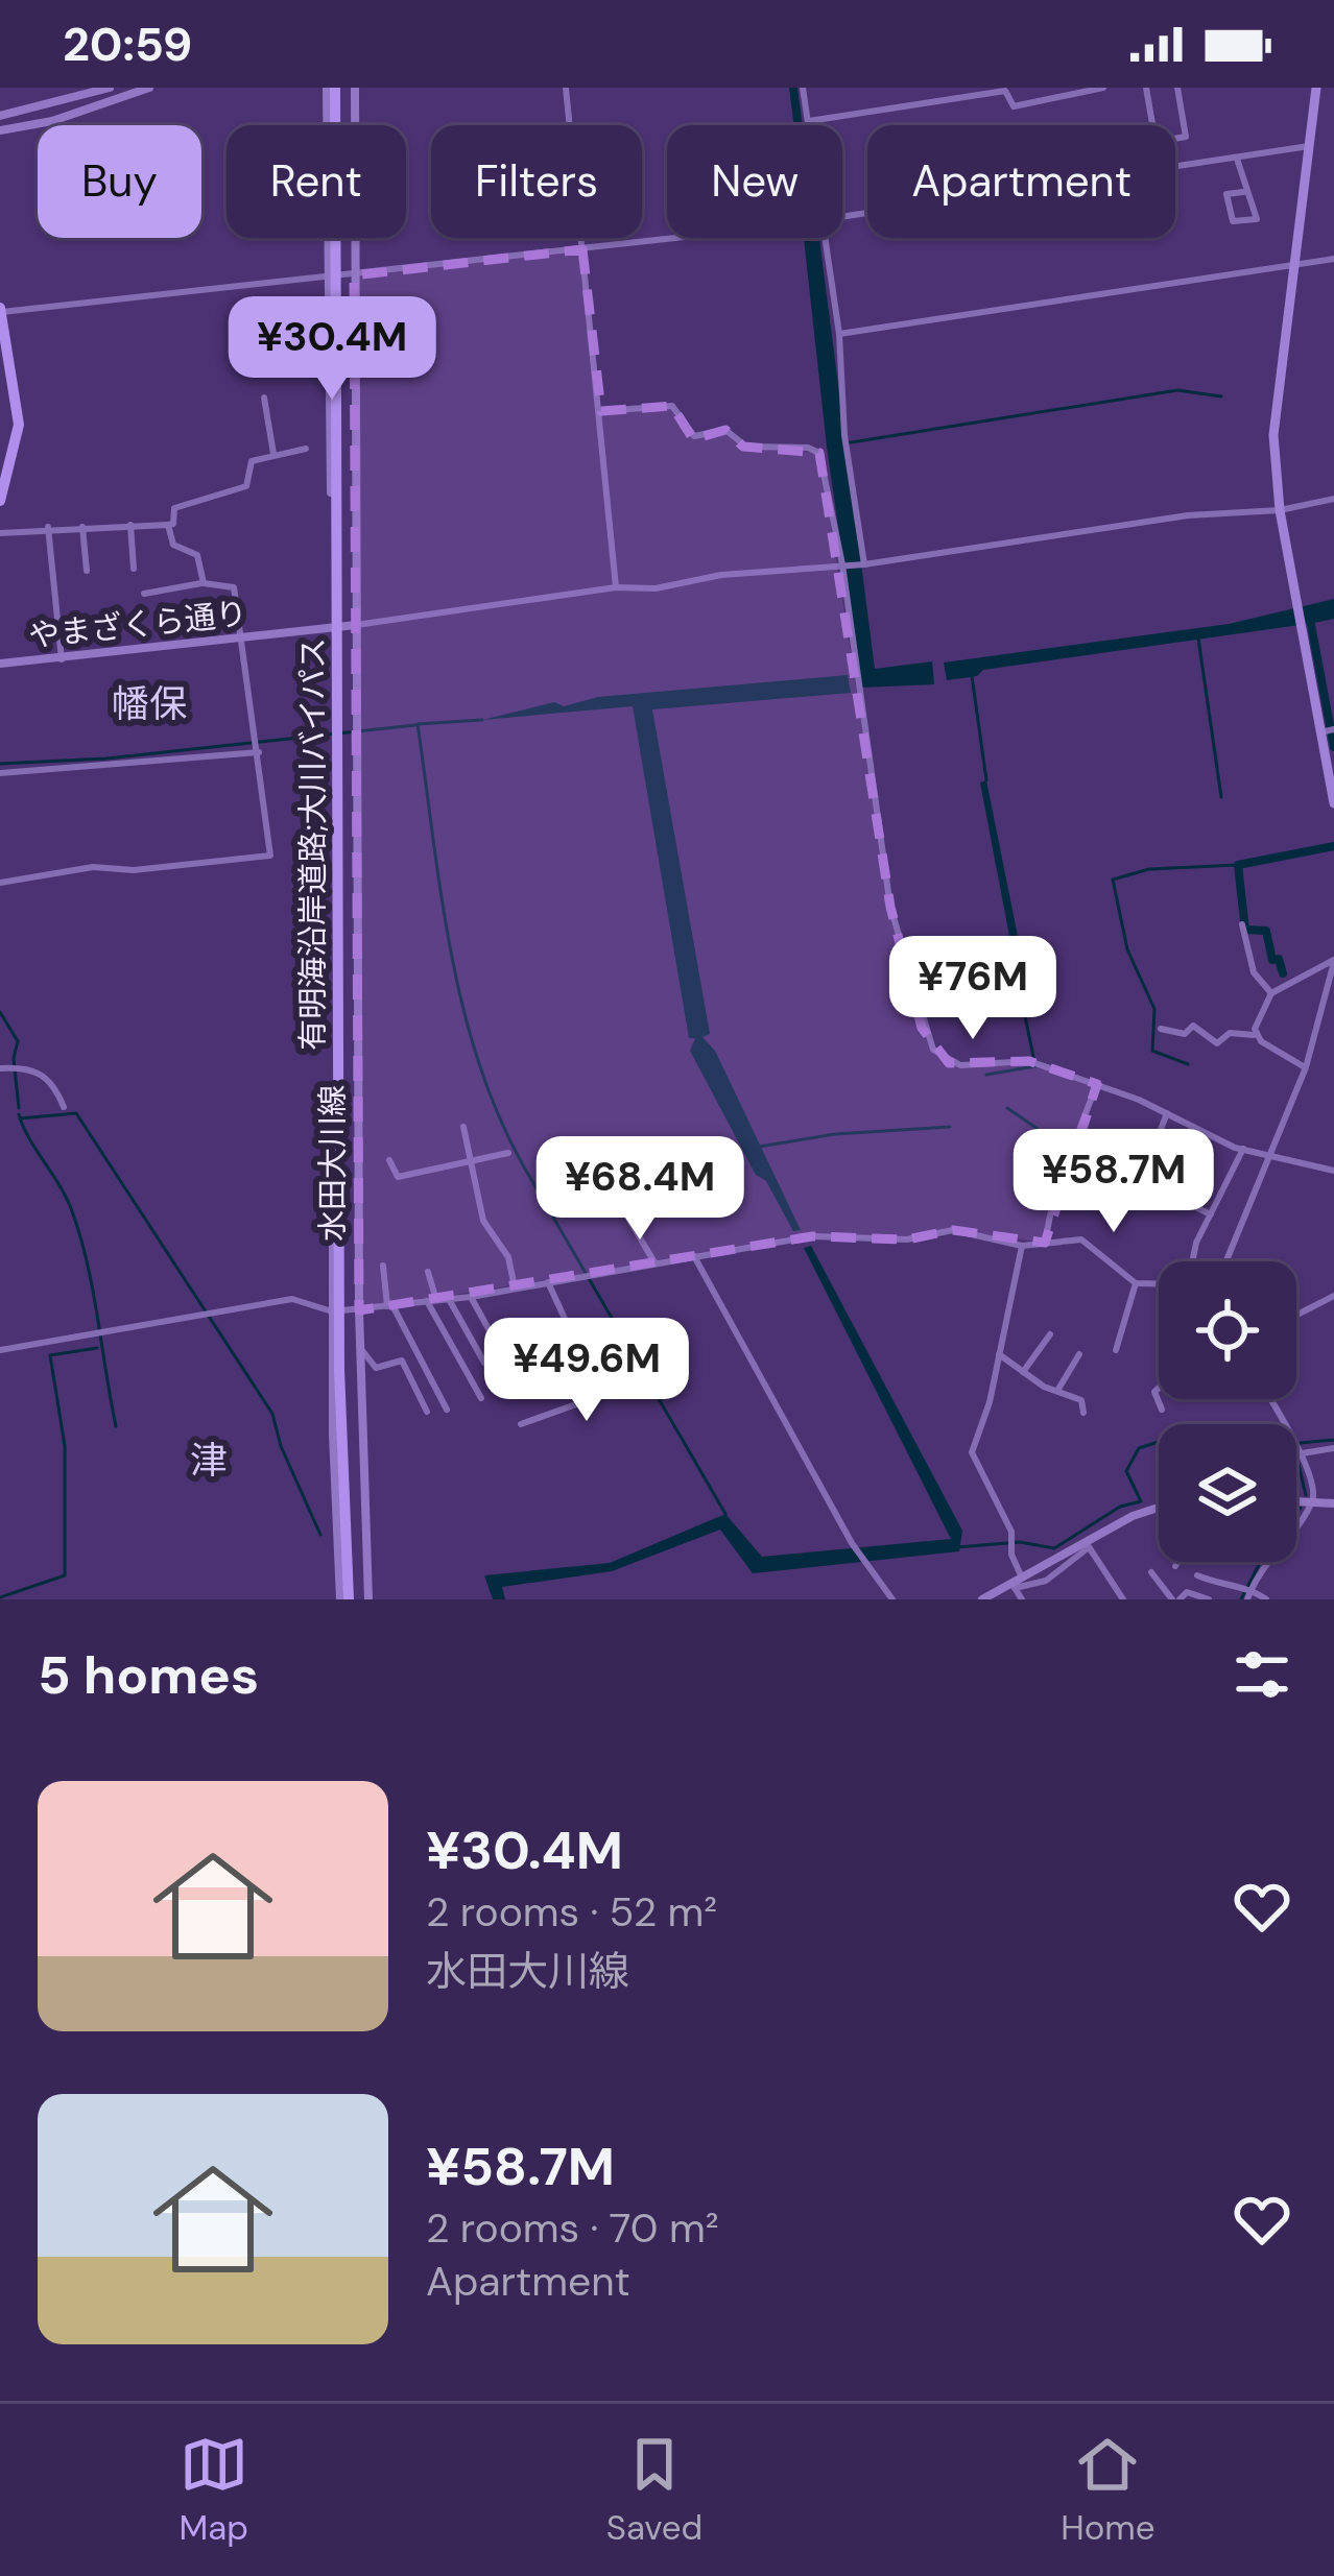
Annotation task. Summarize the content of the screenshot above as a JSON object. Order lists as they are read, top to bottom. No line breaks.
{"streets":{"highway":["有明海沿岸道路;大川バイパス"],"main road":["やまざくら通り","水田大川線"]},"crossings":[["やまざくら通り","水田大川線"],["有明海沿岸道路;大川バイパス","水田大川線"]],"districts":["幡保","津"],"page":{"status":"20:59","chip":["Buy","Rent","Filters","New","Apartment"],"price":["¥30.4M","¥76M","¥58.7M","¥68.4M","¥49.6M"],"heading":"5 homes","list":[{"name":"¥30.4M","note":"2 rooms · 52 m² · 水田大川線"},{"name":"¥58.7M","note":"2 rooms · 70 m² · Apartment"}],"tabs":["Map","Saved","Home"]}}
